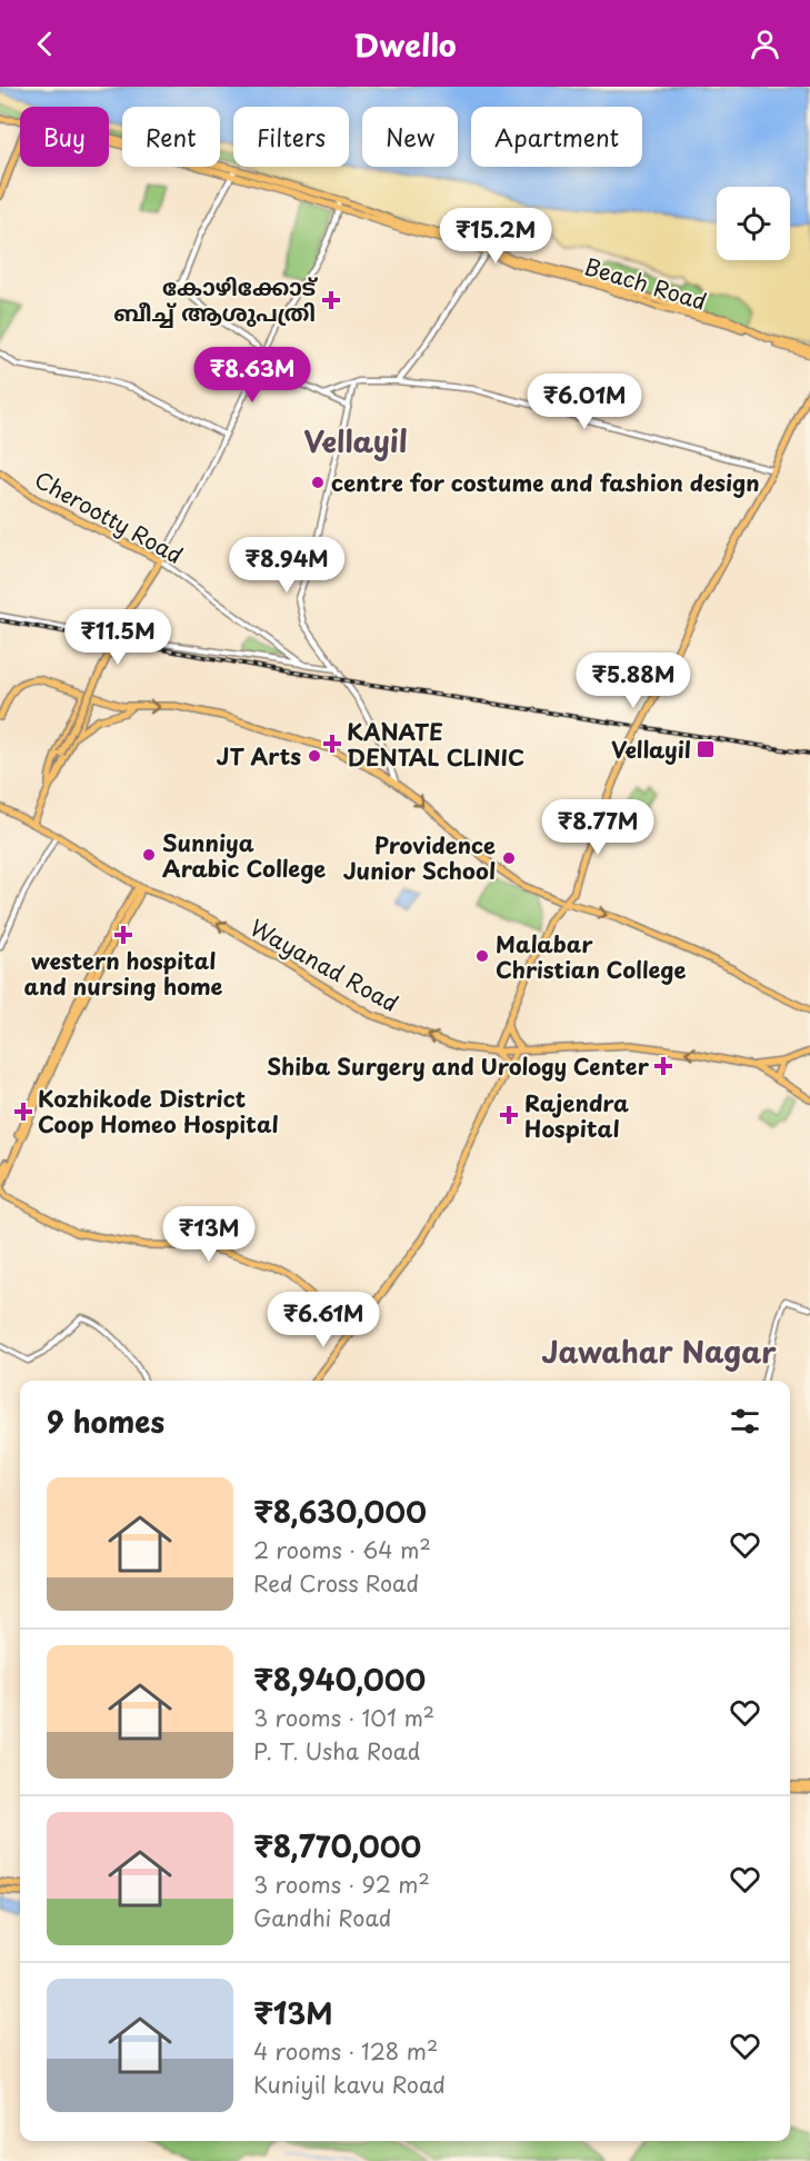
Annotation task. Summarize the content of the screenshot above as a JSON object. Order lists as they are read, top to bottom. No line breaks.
{"streets":{"main road":["Beach Road","Cherootty Road","Wayanad Road"]},"one_way":["Wayanad Road"],"districts":["Vellayil","Jawahar Nagar"],"places":{"health":["കോഴിക്കോട് ബീച്ച് ആശുപത്രി","KANATE DENTAL CLINIC","western hospital and nursing home","Shiba Surgery and Urology Center","Kozhikode District Coop Homeo Hospital","Rajendra Hospital"],"other":["centre for costume and fashion design","JT Arts","Sunniya Arabic College","Providence Junior School","Malabar Christian College"],"transit":["Vellayil"]},"page":{"header":"Dwello","chip":["Buy","Rent","Filters","New","Apartment"],"price":["₹15.2M","₹8.63M","₹6.01M","₹8.94M","₹11.5M","₹5.88M","₹8.77M","₹13M","₹6.61M"],"heading":"9 homes","list":[{"name":"₹8,630,000","note":"2 rooms · 64 m² · Red Cross Road"},{"name":"₹8,940,000","note":"3 rooms · 101 m² · P. T. Usha Road"},{"name":"₹8,770,000","note":"3 rooms · 92 m² · Gandhi Road"},{"name":"₹13M","note":"4 rooms · 128 m² · Kuniyil kavu Road"}]}}
